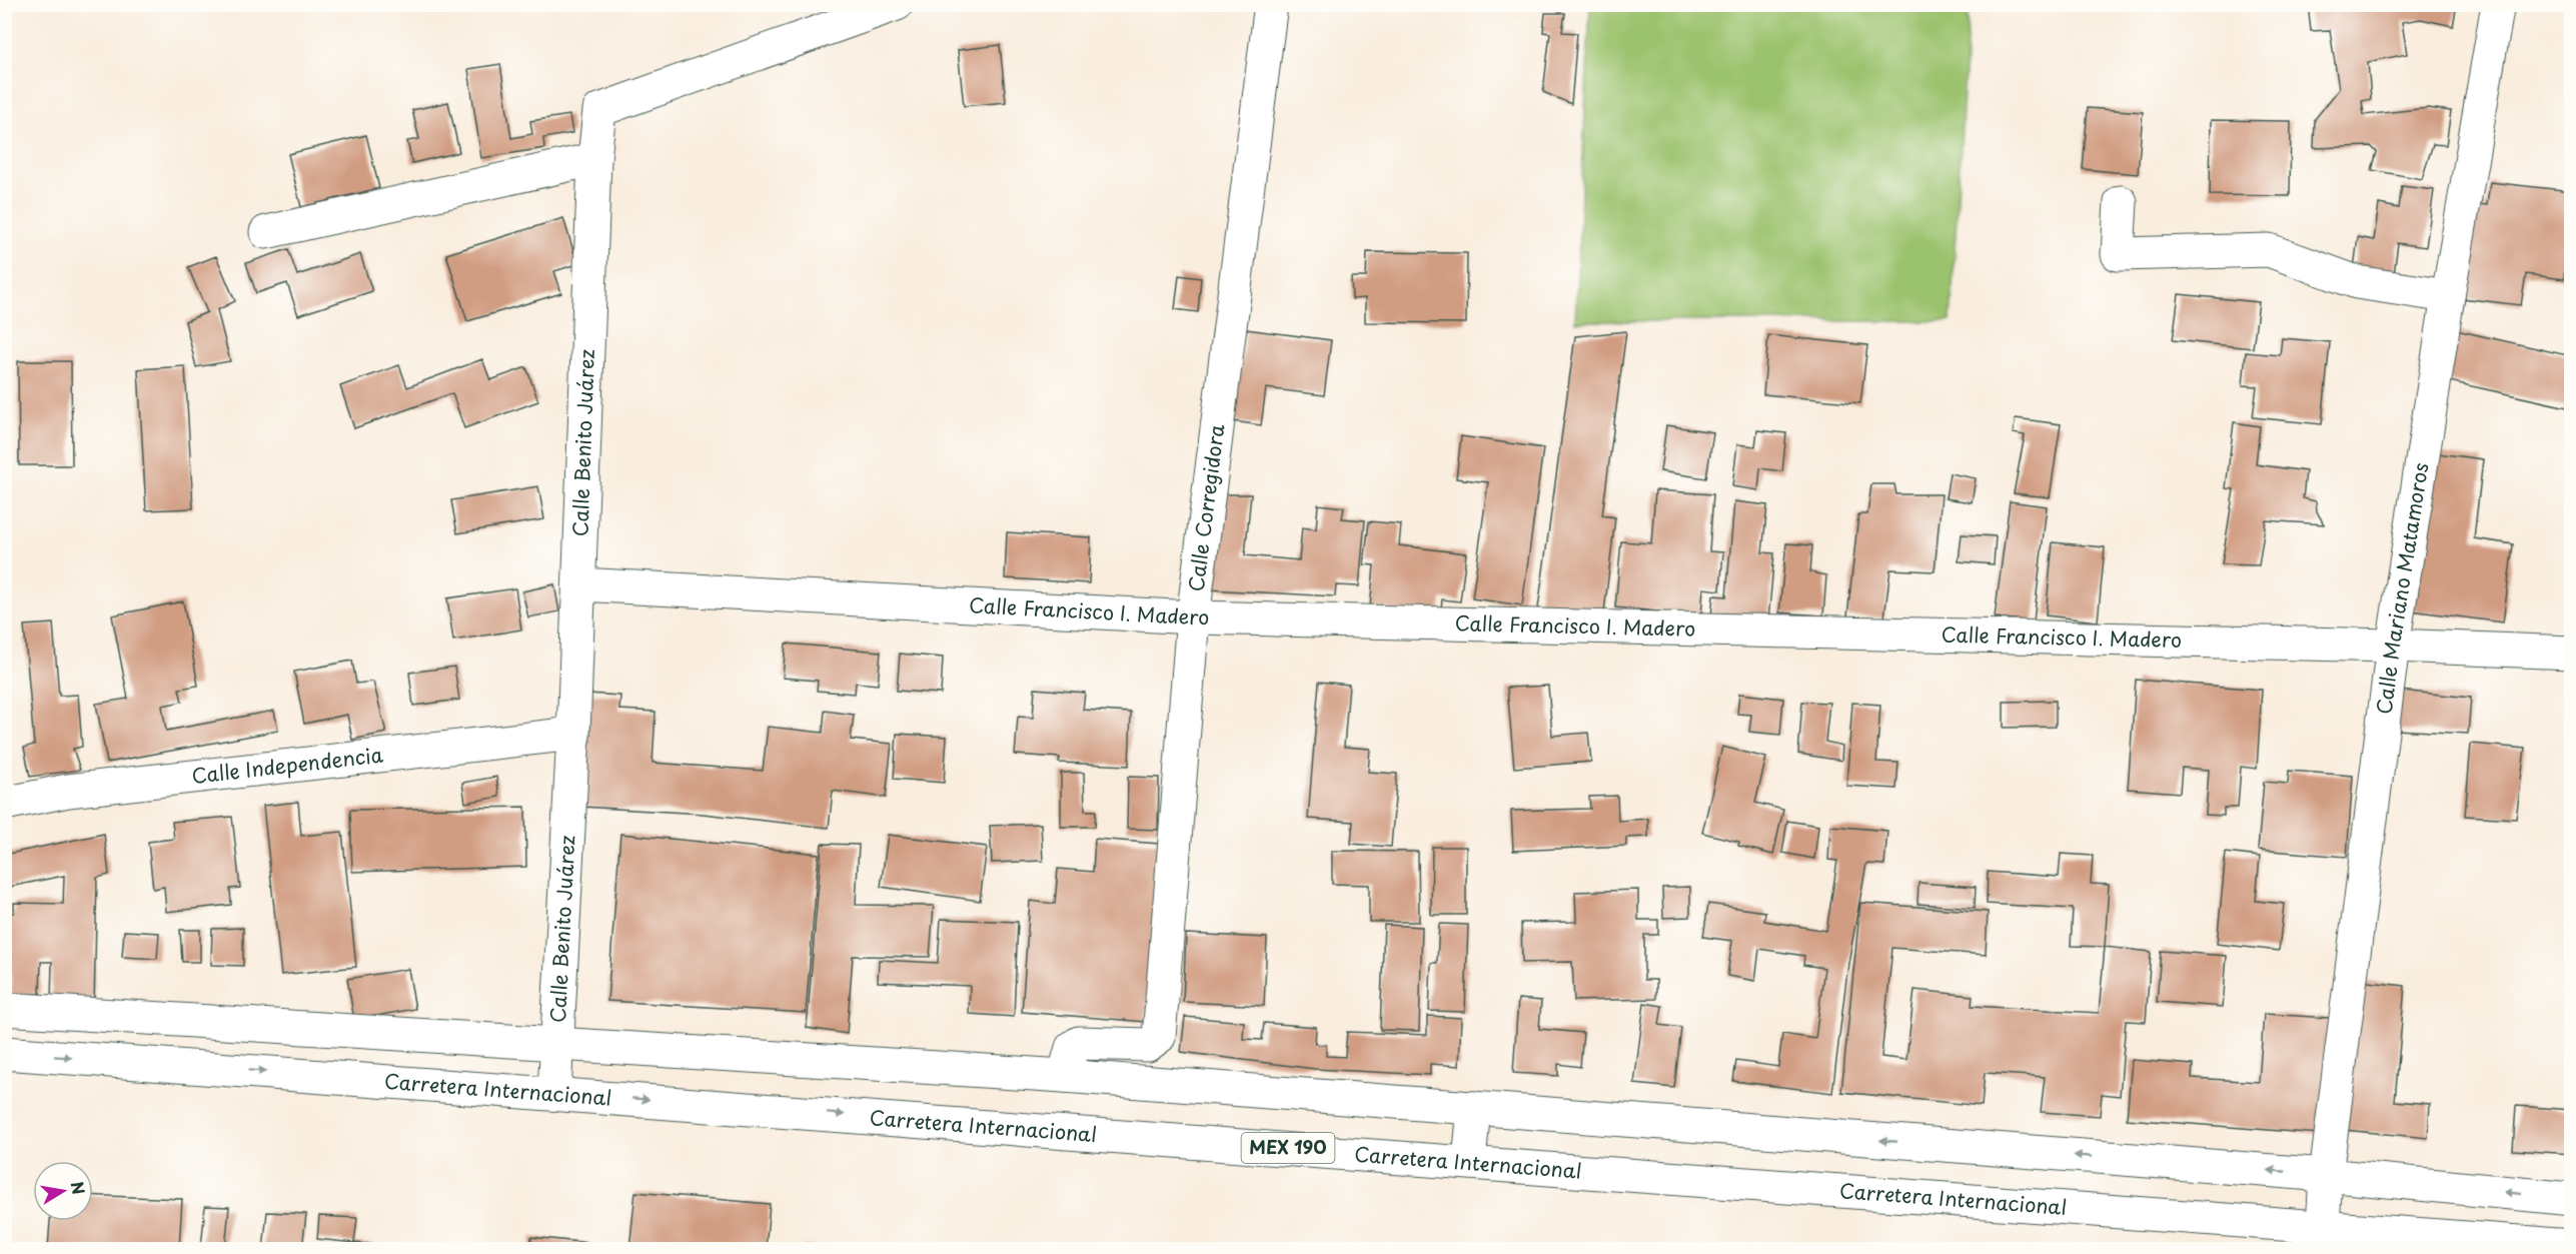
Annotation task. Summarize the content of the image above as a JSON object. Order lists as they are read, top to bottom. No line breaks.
{"streets":{"street":["Calle Benito Juárez","Calle Corregidora","Calle Mariano Matamoros","Calle Francisco I. Madero","Calle Independencia","Carretera Internacional","MEX 190"]},"crossings":[["Calle Benito Juárez","Calle Francisco I. Madero"],["Calle Benito Juárez","Calle Independencia"],["Calle Benito Juárez","Carretera Internacional"],["Calle Corregidora","Calle Francisco I. Madero"],["Calle Mariano Matamoros","Calle Francisco I. Madero"],["Calle Mariano Matamoros","Carretera Internacional"]],"north":"right"}
